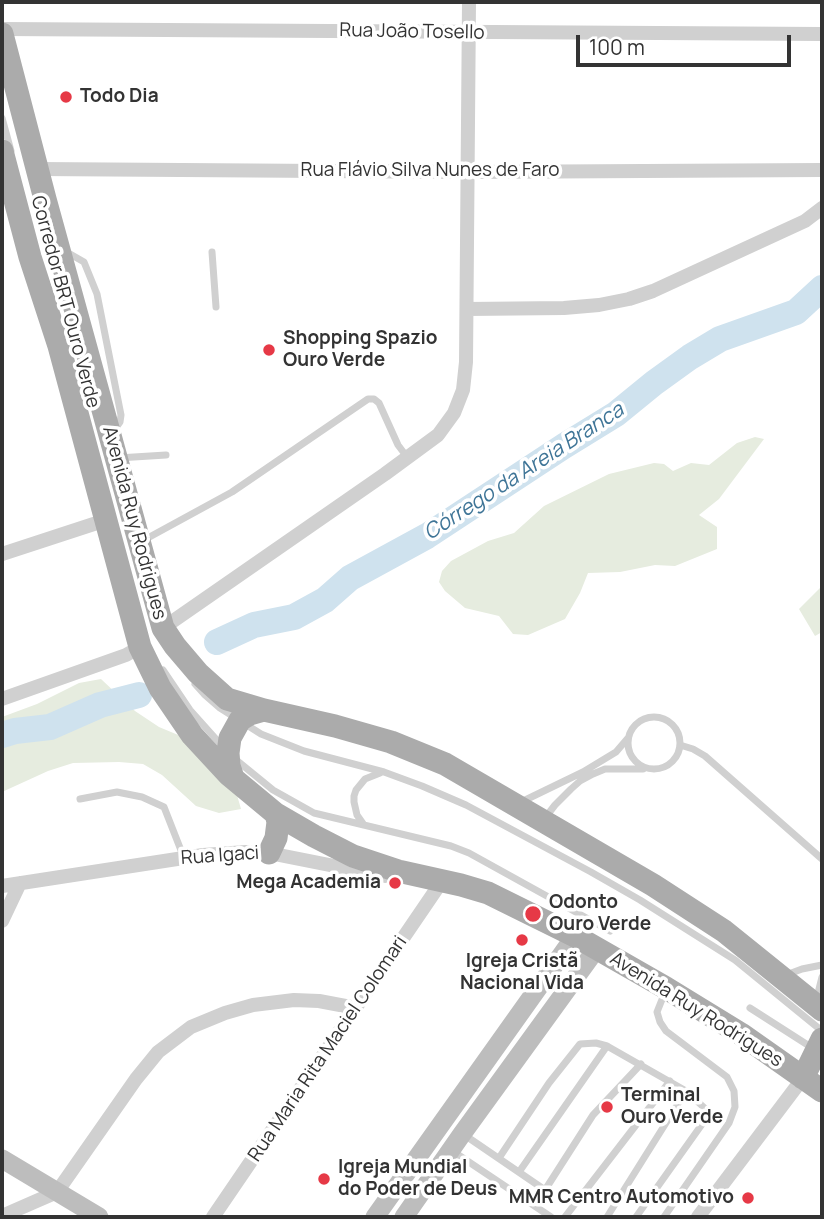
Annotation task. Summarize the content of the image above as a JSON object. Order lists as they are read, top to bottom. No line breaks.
{"streets":{"main road":["Avenida Ruy Rodrigues"],"street":["Rua João Tosello","Rua Flávio Silva Nunes de Faro","Rua Igaci","Rua Maria Rita Maciel Colomari"],"lane":["Corredor BRT Ouro Verde"]},"crossings":[["Rua João Tosello","Avenida Ruy Rodrigues"],["Rua Flávio Silva Nunes de Faro","Corredor BRT Ouro Verde"],["Rua Flávio Silva Nunes de Faro","Avenida Ruy Rodrigues"],["Corredor BRT Ouro Verde","Avenida Ruy Rodrigues"],["Avenida Ruy Rodrigues","Rua Igaci"],["Avenida Ruy Rodrigues","Rua Maria Rita Maciel Colomari"],["Rua Igaci","Rua Maria Rita Maciel Colomari"]],"water":["Córrego da Areia Branca"],"places":["Todo Dia","Shopping Spazio Ouro Verde","Mega Academia","Odonto Ouro Verde","Igreja Cristã Nacional Vida","Terminal Ouro Verde","Igreja Mundial do Poder de Deus","MMR Centro Automotivo"],"scale_bar":"100 m"}
